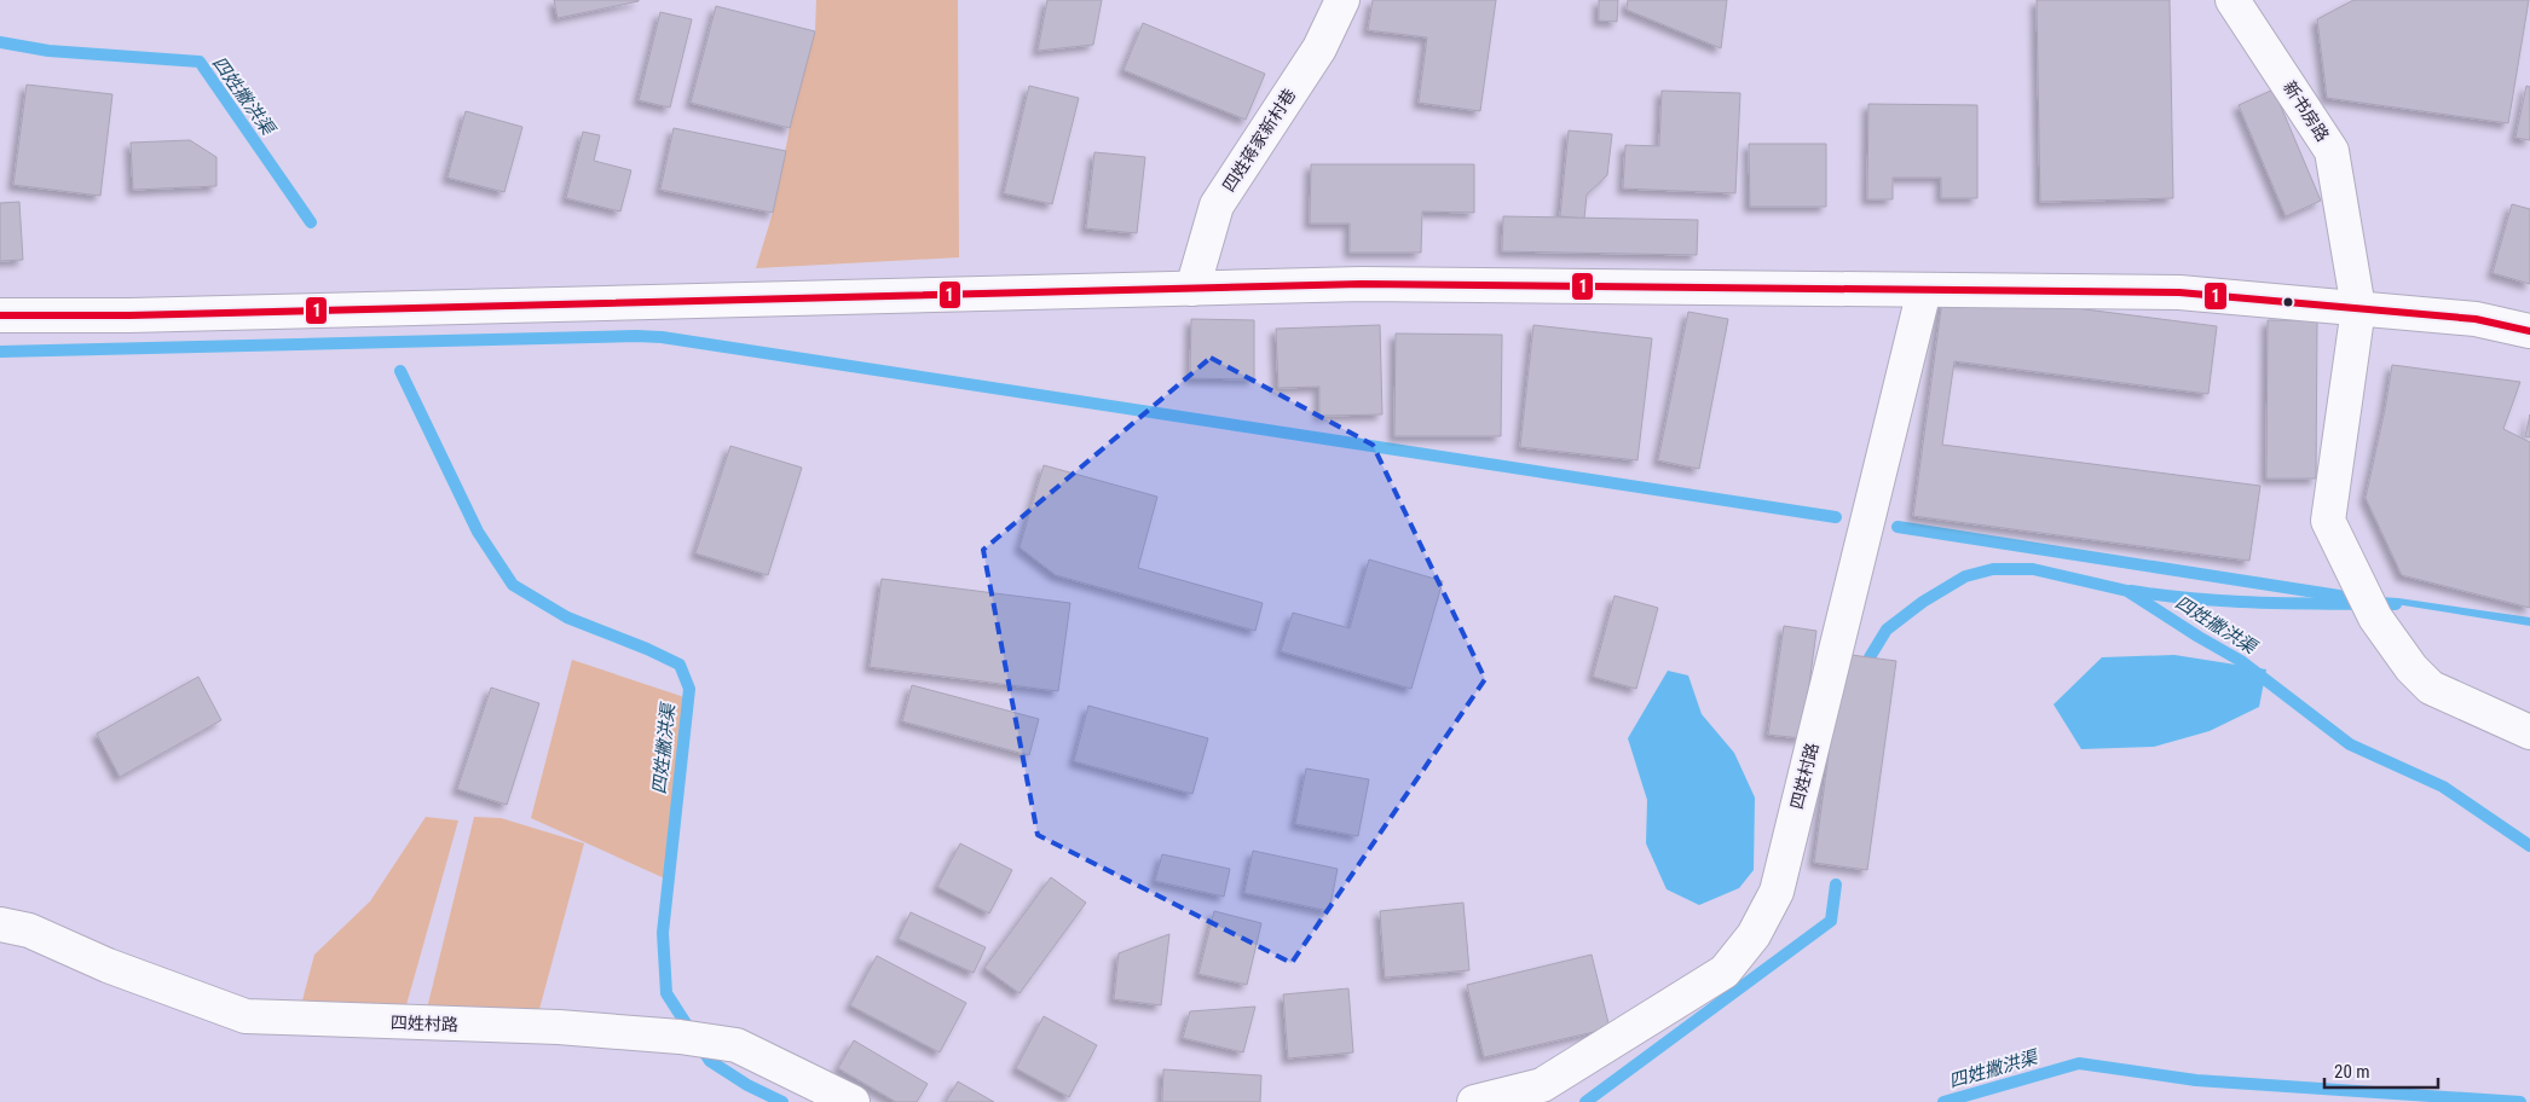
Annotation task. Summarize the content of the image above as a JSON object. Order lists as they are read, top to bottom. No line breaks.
{"streets":{"main road":["新书房路","四姓蒋家新村巷","四姓村路"]},"water":["四姓撇洪渠"],"lines":["transit line 1"],"scale_bar":"20 m"}
